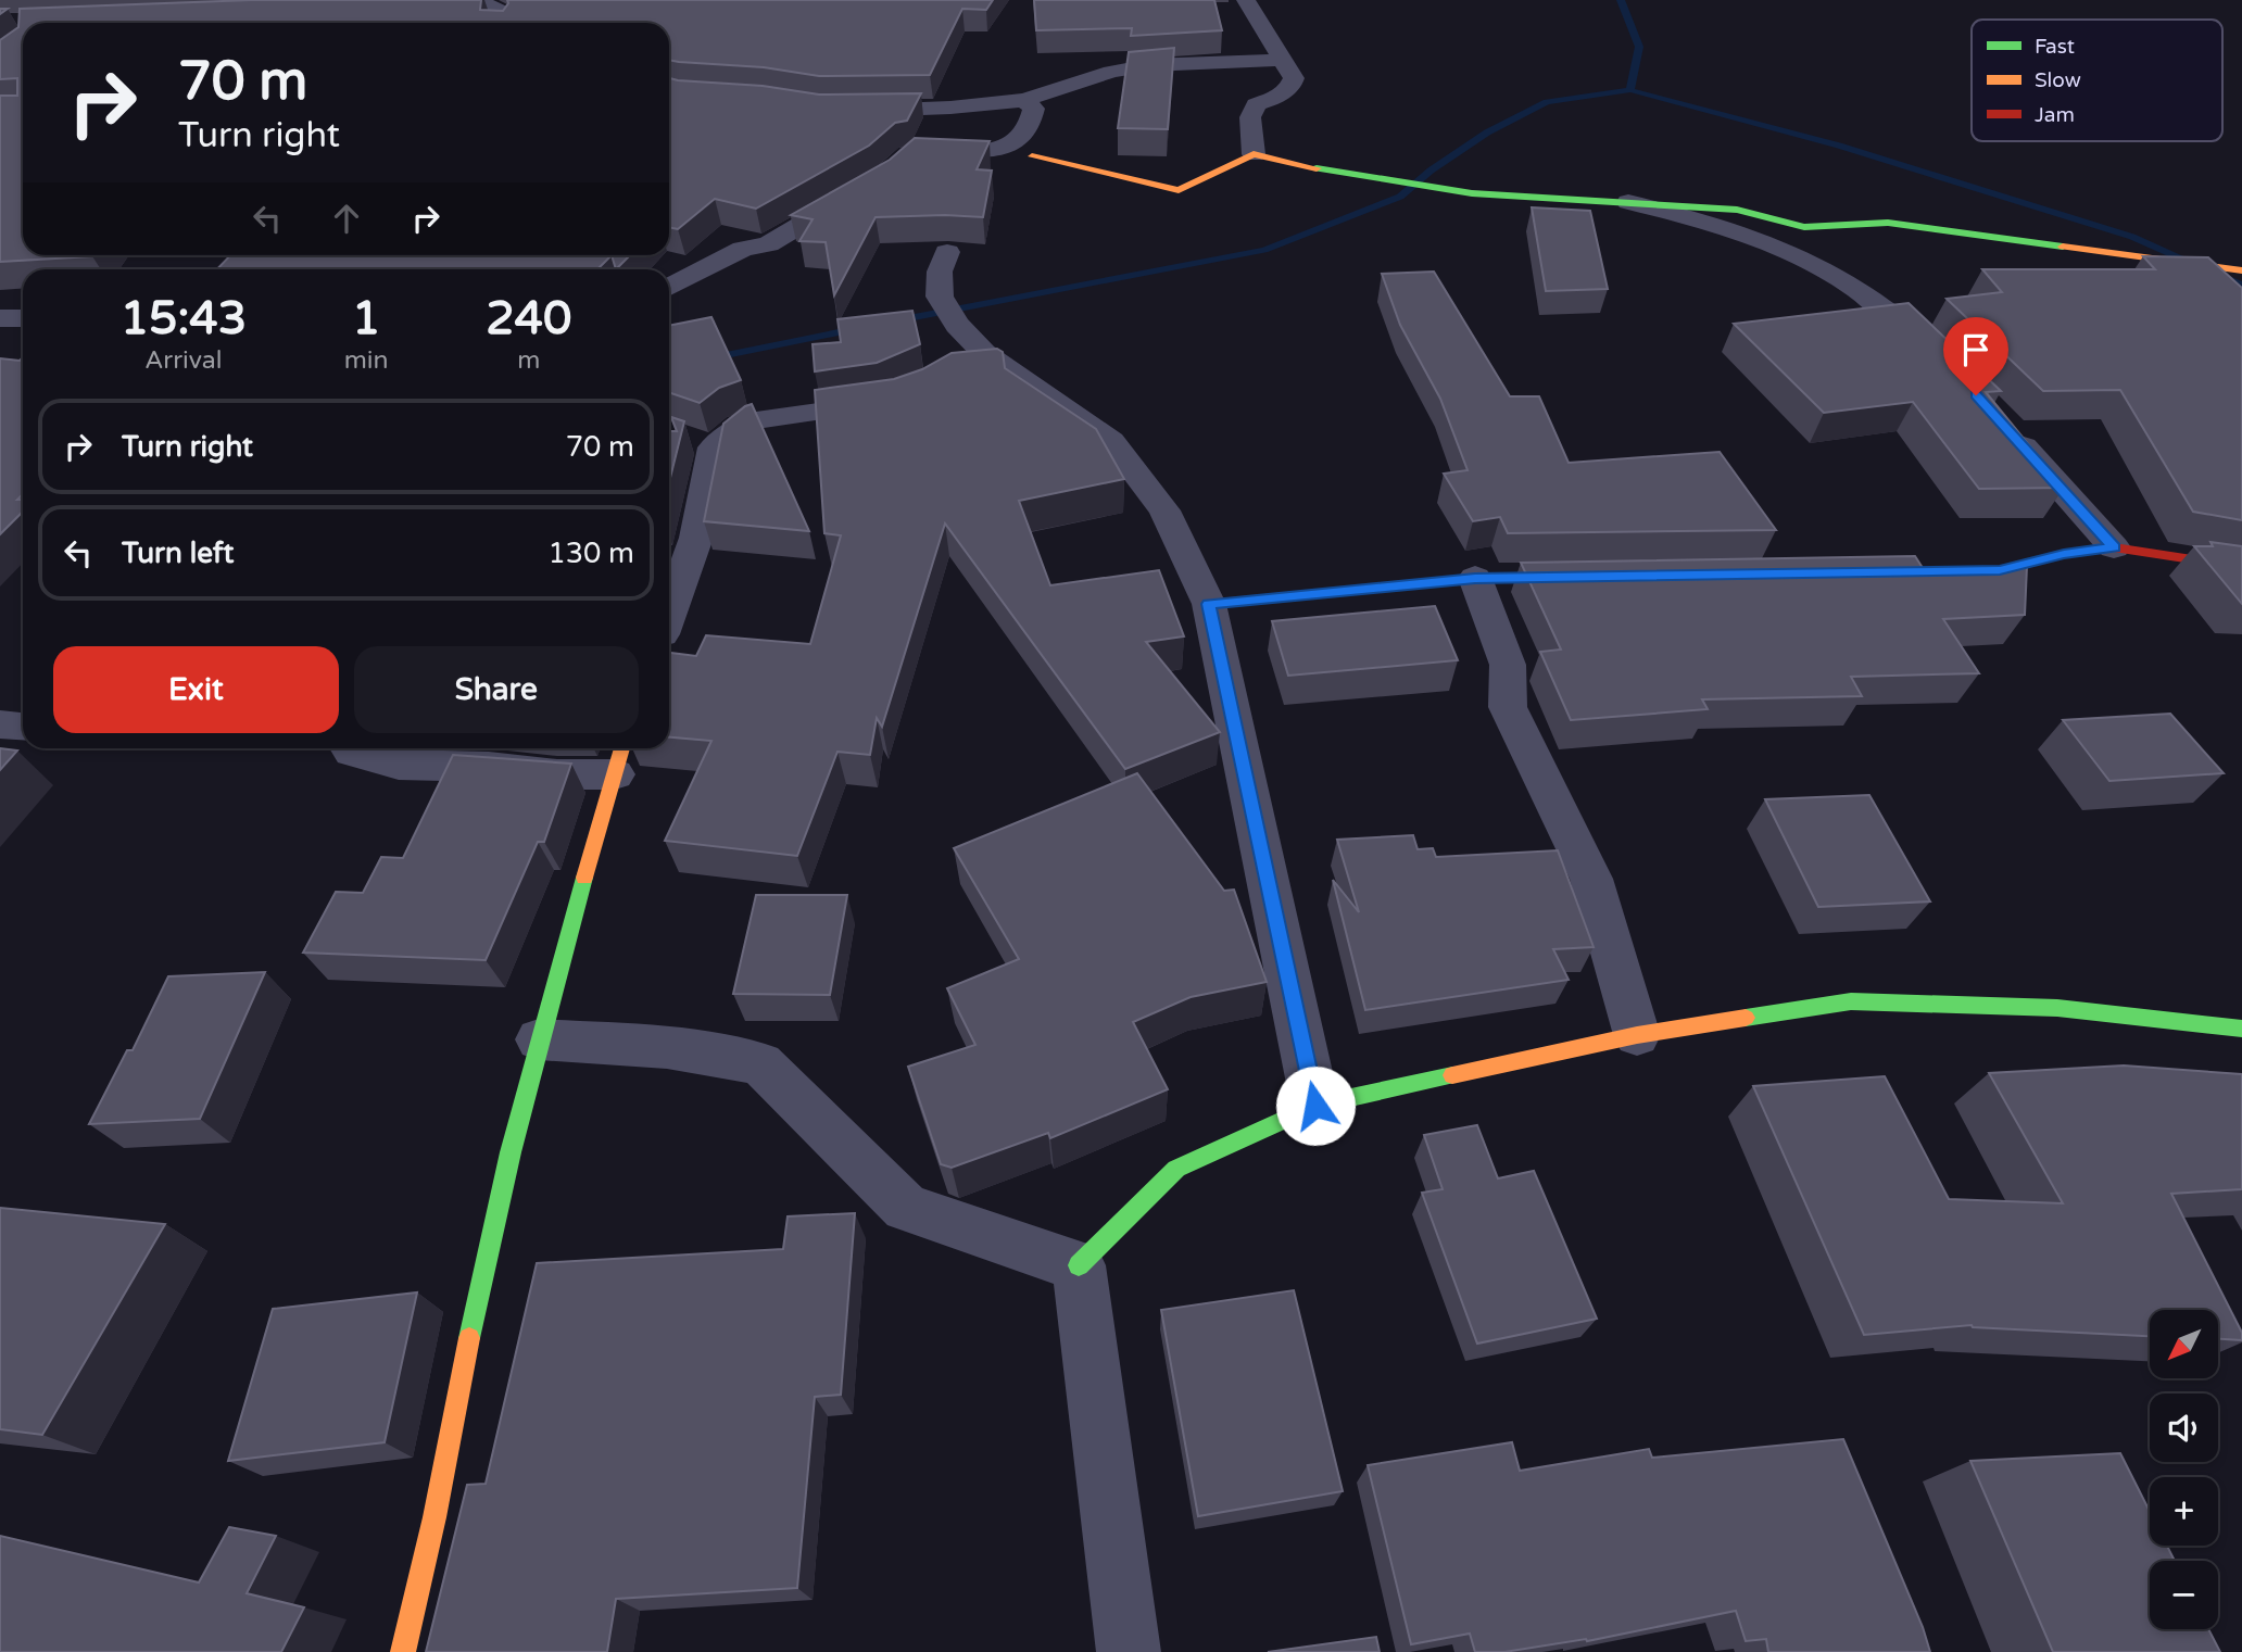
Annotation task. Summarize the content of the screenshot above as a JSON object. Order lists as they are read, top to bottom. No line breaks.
{"legend":["Fast","Slow","Jam"],"north":"bottom left","page":{"turn":["70 m","Turn right"],"eta":["15:43","Arrival","1","min","240","m"],"list":[{"name":"Turn right","value":"70 m"},{"name":"Turn left","value":"130 m"}],"buttons":["Exit","Share"],"map_buttons":["+","−"]}}
